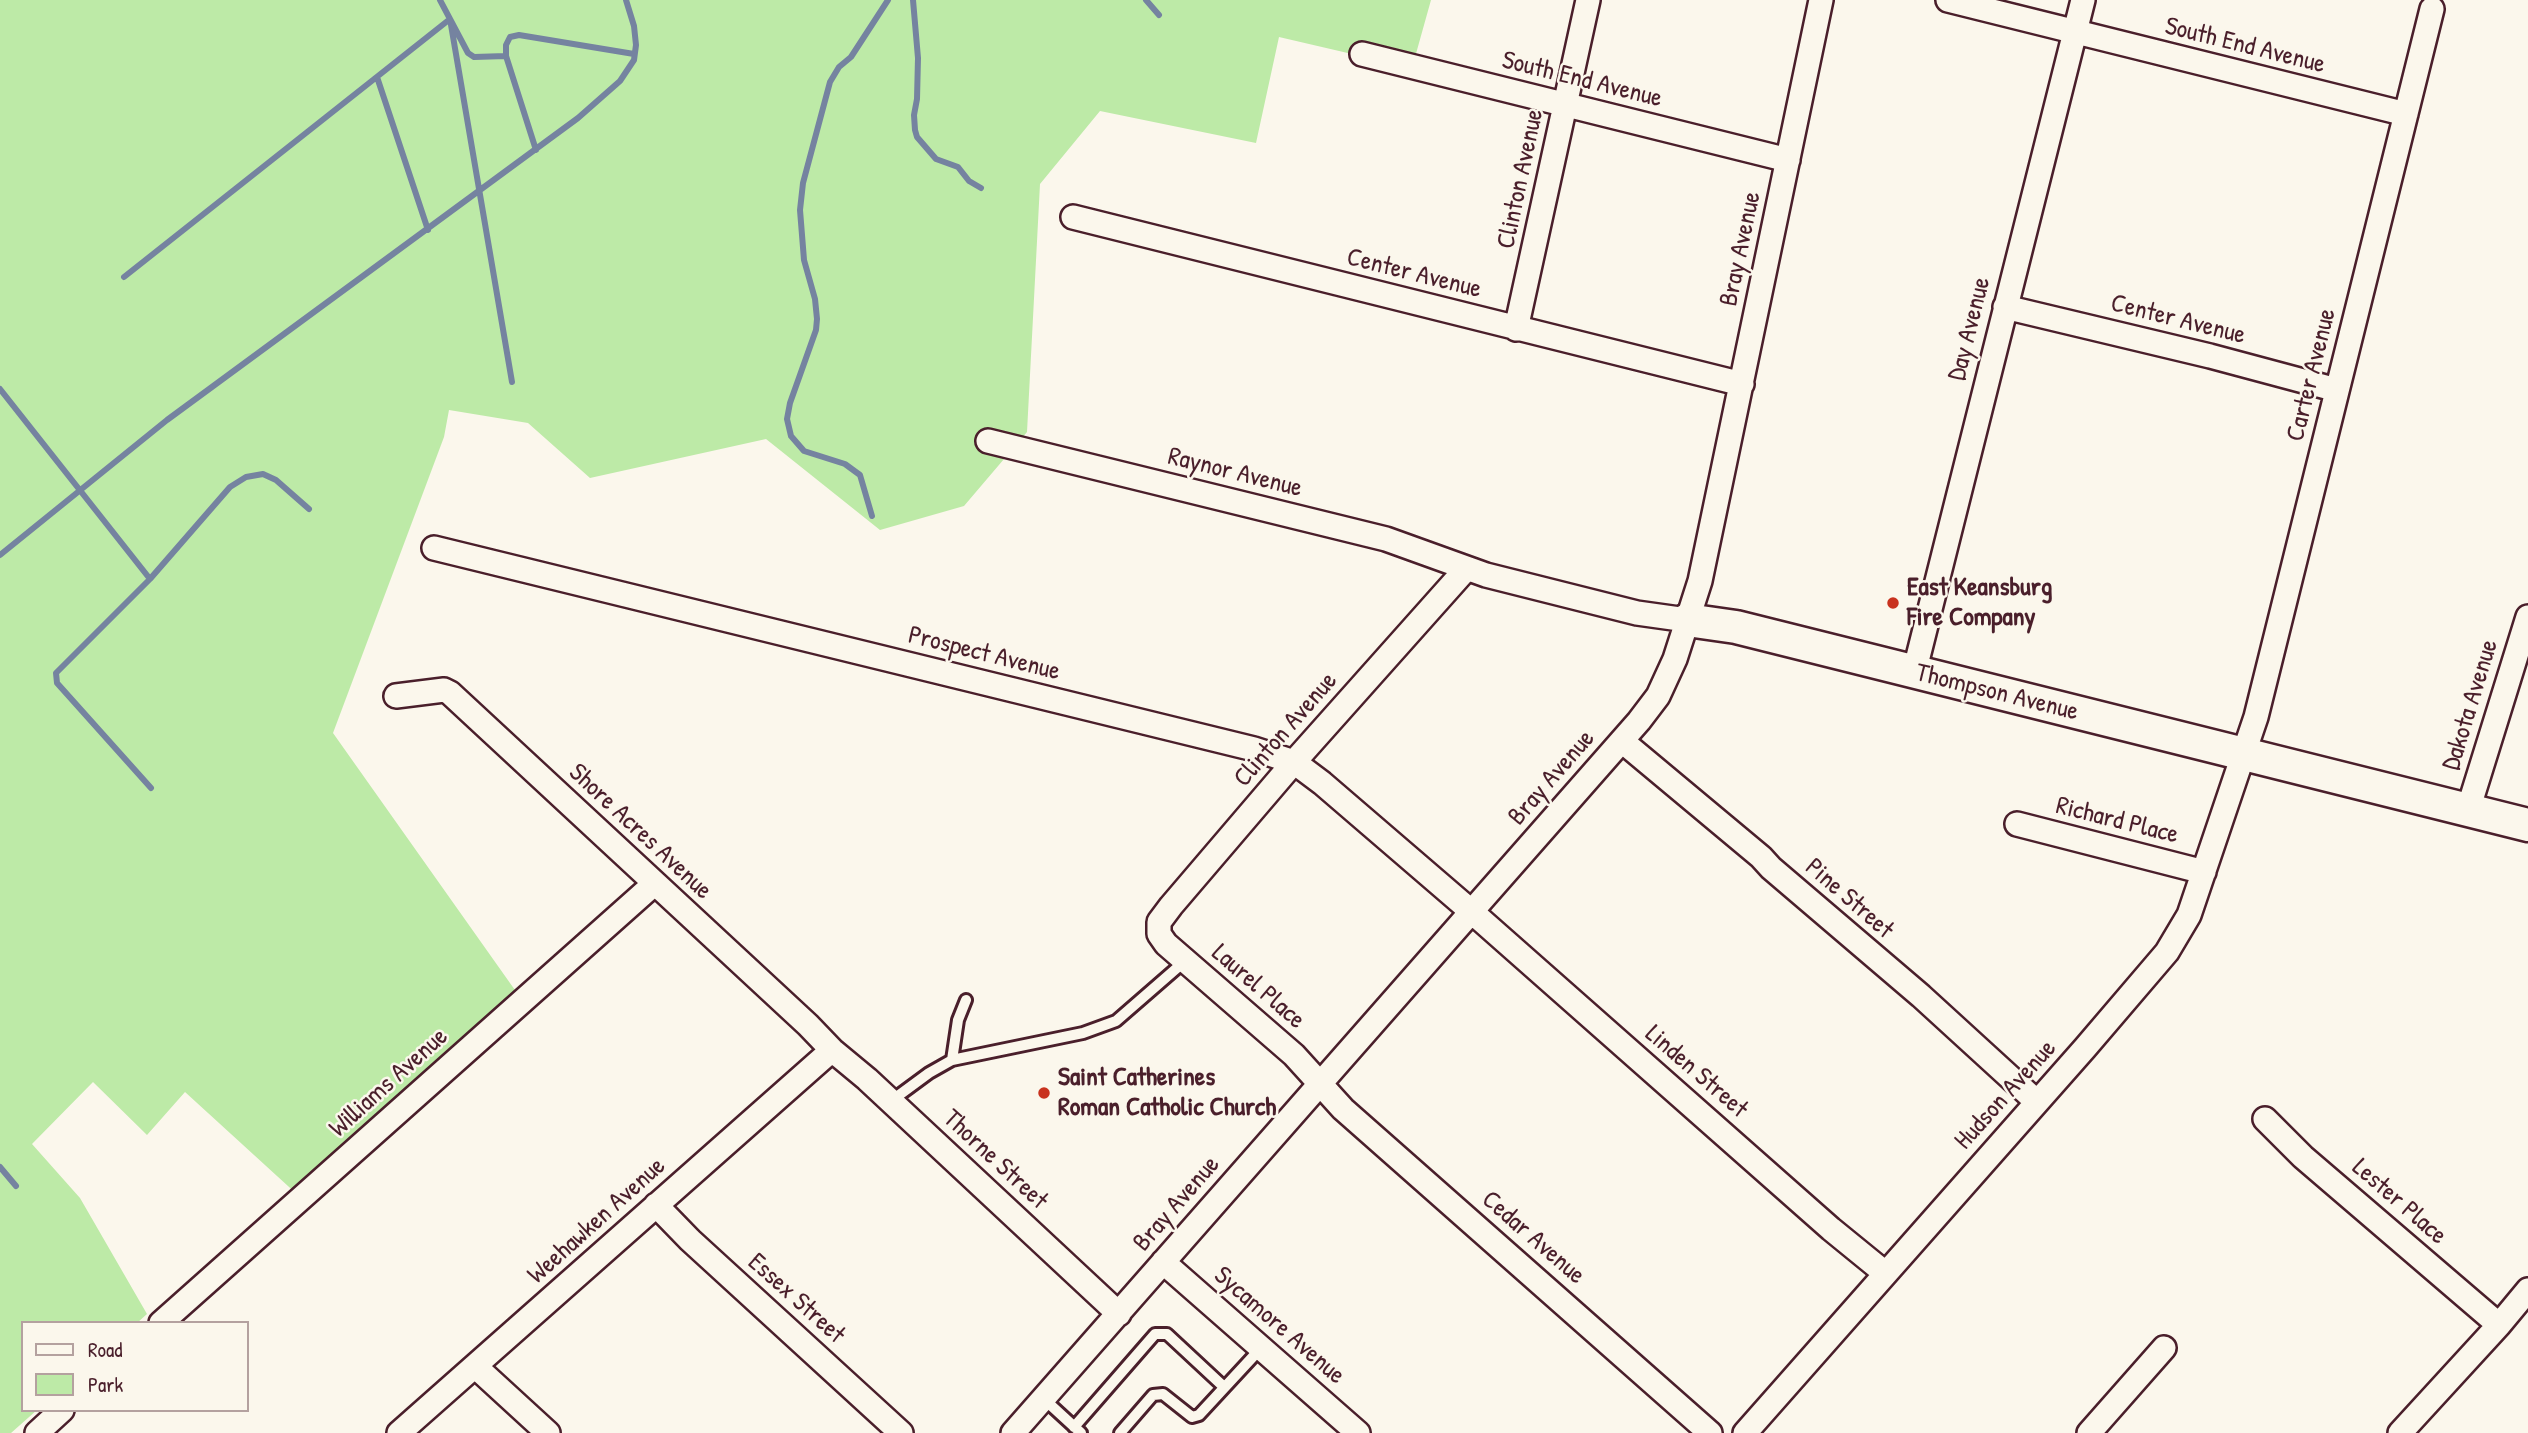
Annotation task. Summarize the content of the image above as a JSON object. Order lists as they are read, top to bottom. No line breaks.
{"streets":{"street":["South End Avenue","Clinton Avenue","Bray Avenue","Center Avenue","Day Avenue","Carter Avenue","Raynor Avenue","Prospect Avenue","Thompson Avenue","Dakota Avenue","Richard Place","Shore Acres Avenue","Pine Street","Laurel Place","Linden Street","Williams Avenue","Hudson Avenue","Thorne Street","Lester Place","Weehawken Avenue","Cedar Avenue","Essex Street","Sycamore Avenue"]},"crossings":[["South End Avenue","Clinton Avenue"],["South End Avenue","Bray Avenue"],["South End Avenue","Day Avenue"],["South End Avenue","Carter Avenue"],["Clinton Avenue","Center Avenue"],["Clinton Avenue","Raynor Avenue"],["Clinton Avenue","Prospect Avenue"],["Clinton Avenue","Thompson Avenue"],["Clinton Avenue","Laurel Place"],["Bray Avenue","Center Avenue"],["Bray Avenue","Prospect Avenue"],["Bray Avenue","Thompson Avenue"],["Bray Avenue","Pine Street"],["Bray Avenue","Laurel Place"],["Bray Avenue","Linden Street"],["Bray Avenue","Thorne Street"],["Bray Avenue","Cedar Avenue"],["Bray Avenue","Sycamore Avenue"],["Center Avenue","Day Avenue"],["Center Avenue","Carter Avenue"],["Day Avenue","Thompson Avenue"],["Carter Avenue","Thompson Avenue"],["Carter Avenue","Hudson Avenue"],["Raynor Avenue","Thompson Avenue"],["Prospect Avenue","Linden Street"],["Thompson Avenue","Dakota Avenue"],["Thompson Avenue","Hudson Avenue"],["Richard Place","Hudson Avenue"],["Shore Acres Avenue","Williams Avenue"],["Shore Acres Avenue","Thorne Street"],["Shore Acres Avenue","Weehawken Avenue"],["Pine Street","Hudson Avenue"],["Laurel Place","Cedar Avenue"],["Linden Street","Hudson Avenue"],["Thorne Street","Weehawken Avenue"],["Weehawken Avenue","Essex Street"]],"places":["East Keansburg Fire Company","Saint Catherines Roman Catholic Church"],"legend":["Road","Park"]}
